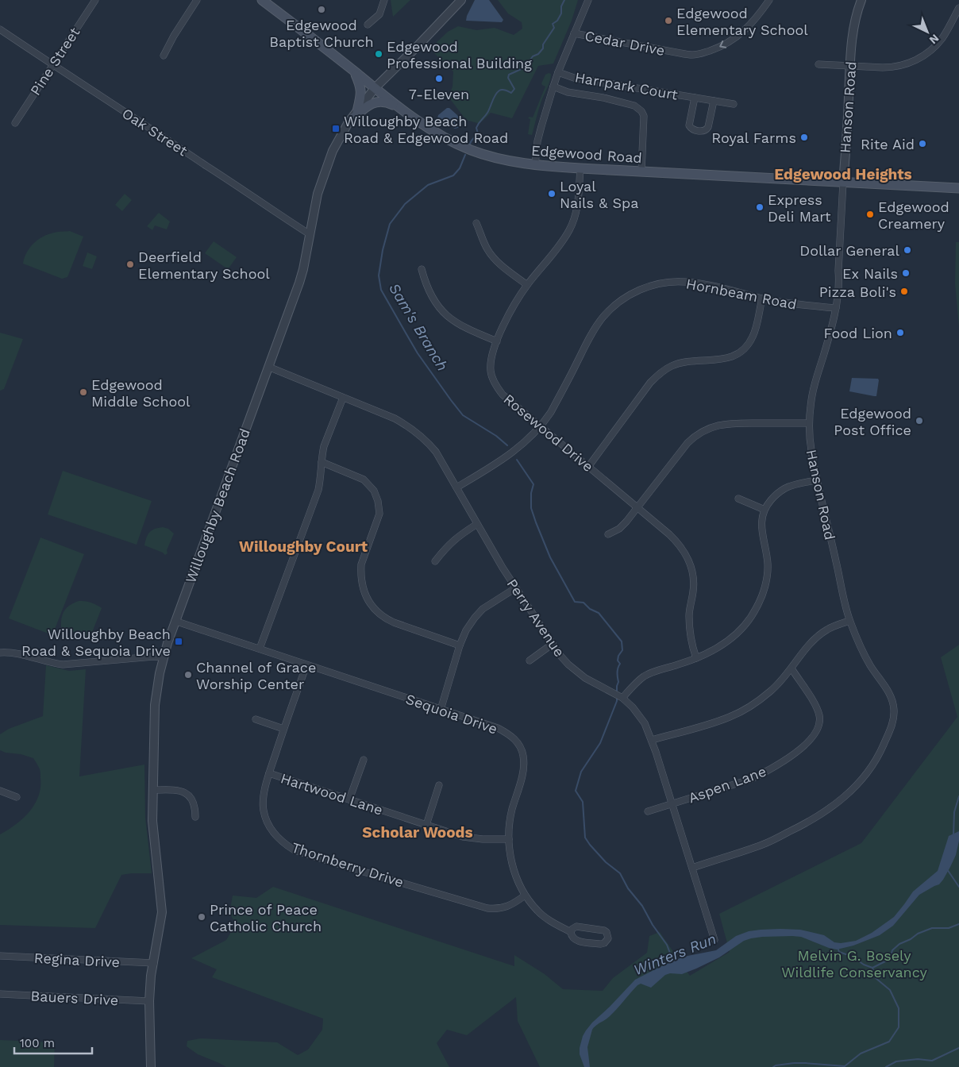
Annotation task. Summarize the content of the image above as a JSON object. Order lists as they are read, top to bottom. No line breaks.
{"streets":{"main road":["Edgewood Road"],"street":["Cedar Drive","Pine Street","Harrpark Court","Hanson Road","Oak Street","Hornbeam Road","Rosewood Drive","Willoughby Beach Road","Perry Avenue","Sequoia Drive","Aspen Lane","Hartwood Lane","Thornberry Drive","Regina Drive","Bauers Drive"]},"crossings":[["Cedar Drive","Harrpark Court"],["Cedar Drive","Edgewood Road"],["Pine Street","Oak Street"],["Hanson Road","Edgewood Road"],["Hanson Road","Hornbeam Road"],["Hanson Road","Perry Avenue"],["Oak Street","Willoughby Beach Road"],["Edgewood Road","Rosewood Drive"],["Edgewood Road","Willoughby Beach Road"],["Hornbeam Road","Rosewood Drive"],["Hornbeam Road","Perry Avenue"],["Willoughby Beach Road","Perry Avenue"],["Willoughby Beach Road","Sequoia Drive"],["Willoughby Beach Road","Regina Drive"],["Willoughby Beach Road","Bauers Drive"],["Perry Avenue","Aspen Lane"],["Sequoia Drive","Hartwood Lane"],["Sequoia Drive","Thornberry Drive"],["Hartwood Lane","Thornberry Drive"]],"one_way":["Cedar Drive"],"districts":["Edgewood Heights","Willoughby Court","Scholar Woods"],"water":["Sam's Branch","Winters Run"],"parks":["Melvin G. Bosely Wildlife Conservancy"],"places":{"other":["Edgewood Baptist Church","Edgewood Elementary School","Edgewood Professional Building","7-Eleven","Royal Farms","Rite Aid","Loyal Nails & Spa","Express Deli Mart","Edgewood Creamery","Dollar General","Deerfield Elementary School","Ex Nails","Pizza Boli's","Food Lion","Edgewood Middle School","Edgewood Post Office","Channel of Grace Worship Center","Prince of Peace Catholic Church"],"transit":["Willoughby Beach Road & Edgewood Road","Willoughby Beach Road & Sequoia Drive"]},"scale_bar":"100 m","north":"bottom right"}
